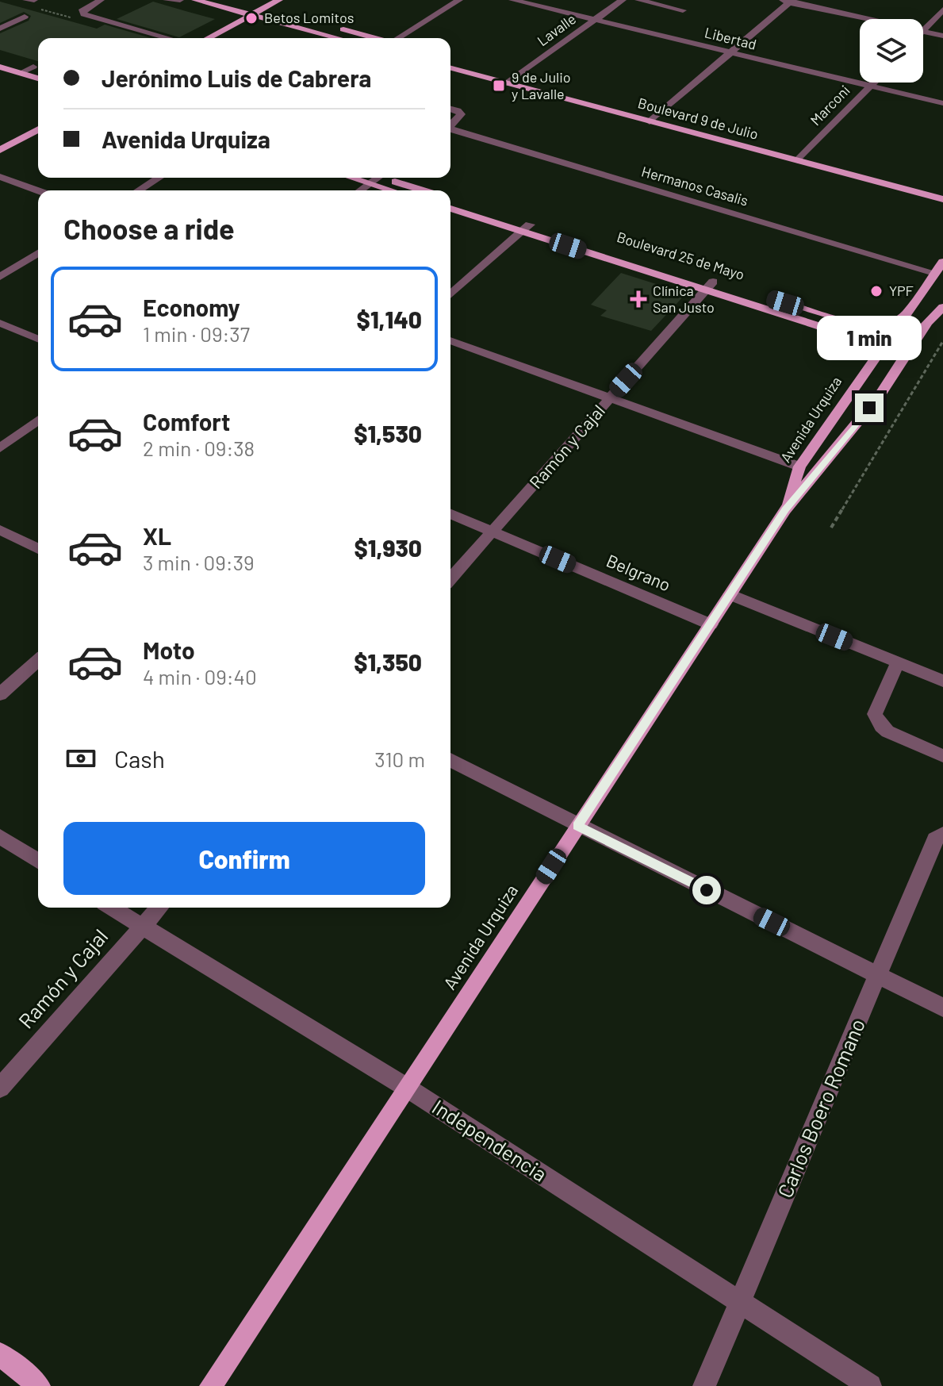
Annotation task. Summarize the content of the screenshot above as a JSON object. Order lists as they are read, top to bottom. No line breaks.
{"streets":{"main road":["Boulevard 9 de Julio","Boulevard 25 de Mayo","Avenida Urquiza"],"street":["Lavalle","Libertad","Marconi","Hermanos Casalis","Ramón y Cajal","Belgrano","Carlos Boero Romano","Independencia"]},"crossings":[["Lavalle","Libertad"],["Lavalle","Boulevard 9 de Julio"],["Libertad","Marconi"],["Marconi","Boulevard 9 de Julio"],["Hermanos Casalis","Avenida Urquiza"],["Boulevard 25 de Mayo","Avenida Urquiza"],["Boulevard 25 de Mayo","Ramón y Cajal"],["Avenida Urquiza","Belgrano"],["Avenida Urquiza","Independencia"],["Ramón y Cajal","Belgrano"],["Ramón y Cajal","Independencia"],["Carlos Boero Romano","Independencia"]],"places":{"other":["Betos Lomitos","YPF"],"transit":["9 de Julio y Lavalle"],"health":["Clínica San Justo"]},"page":{"banner":["Jerónimo Luis de Cabrera","Avenida Urquiza"],"heading":"Choose a ride","list":[{"name":"Economy","note":"1 min · 09:37","value":"$1,140"},{"name":"Comfort","note":"2 min · 09:38","value":"$1,530"},{"name":"XL","note":"3 min · 09:39","value":"$1,930"},{"name":"Moto","note":"4 min · 09:40","value":"$1,350"}],"bubble":"1 min","pay":["Cash","310 m"],"buttons":"Confirm"}}
